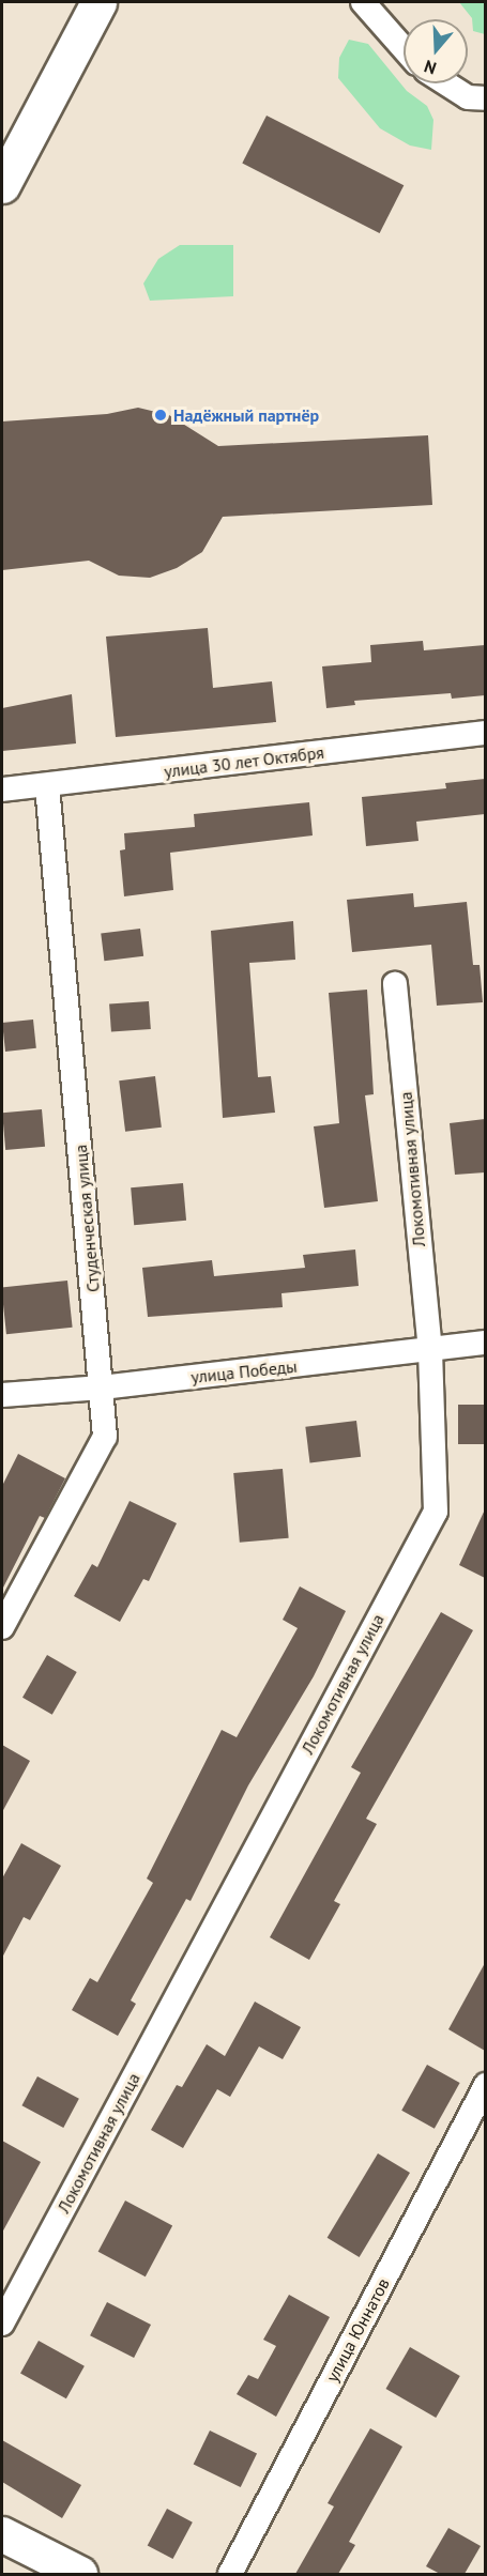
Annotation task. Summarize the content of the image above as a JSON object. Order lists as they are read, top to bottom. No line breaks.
{"streets":{"street":["улица 30 лет Октября","Локомотивная улица","Студенческая улица","улица Победы","улица Юннатов"]},"crossings":[["улица 30 лет Октября","Студенческая улица"],["Локомотивная улица","улица Победы"],["Студенческая улица","улица Победы"]],"places":["Надёжный партнёр"],"north":"bottom"}
